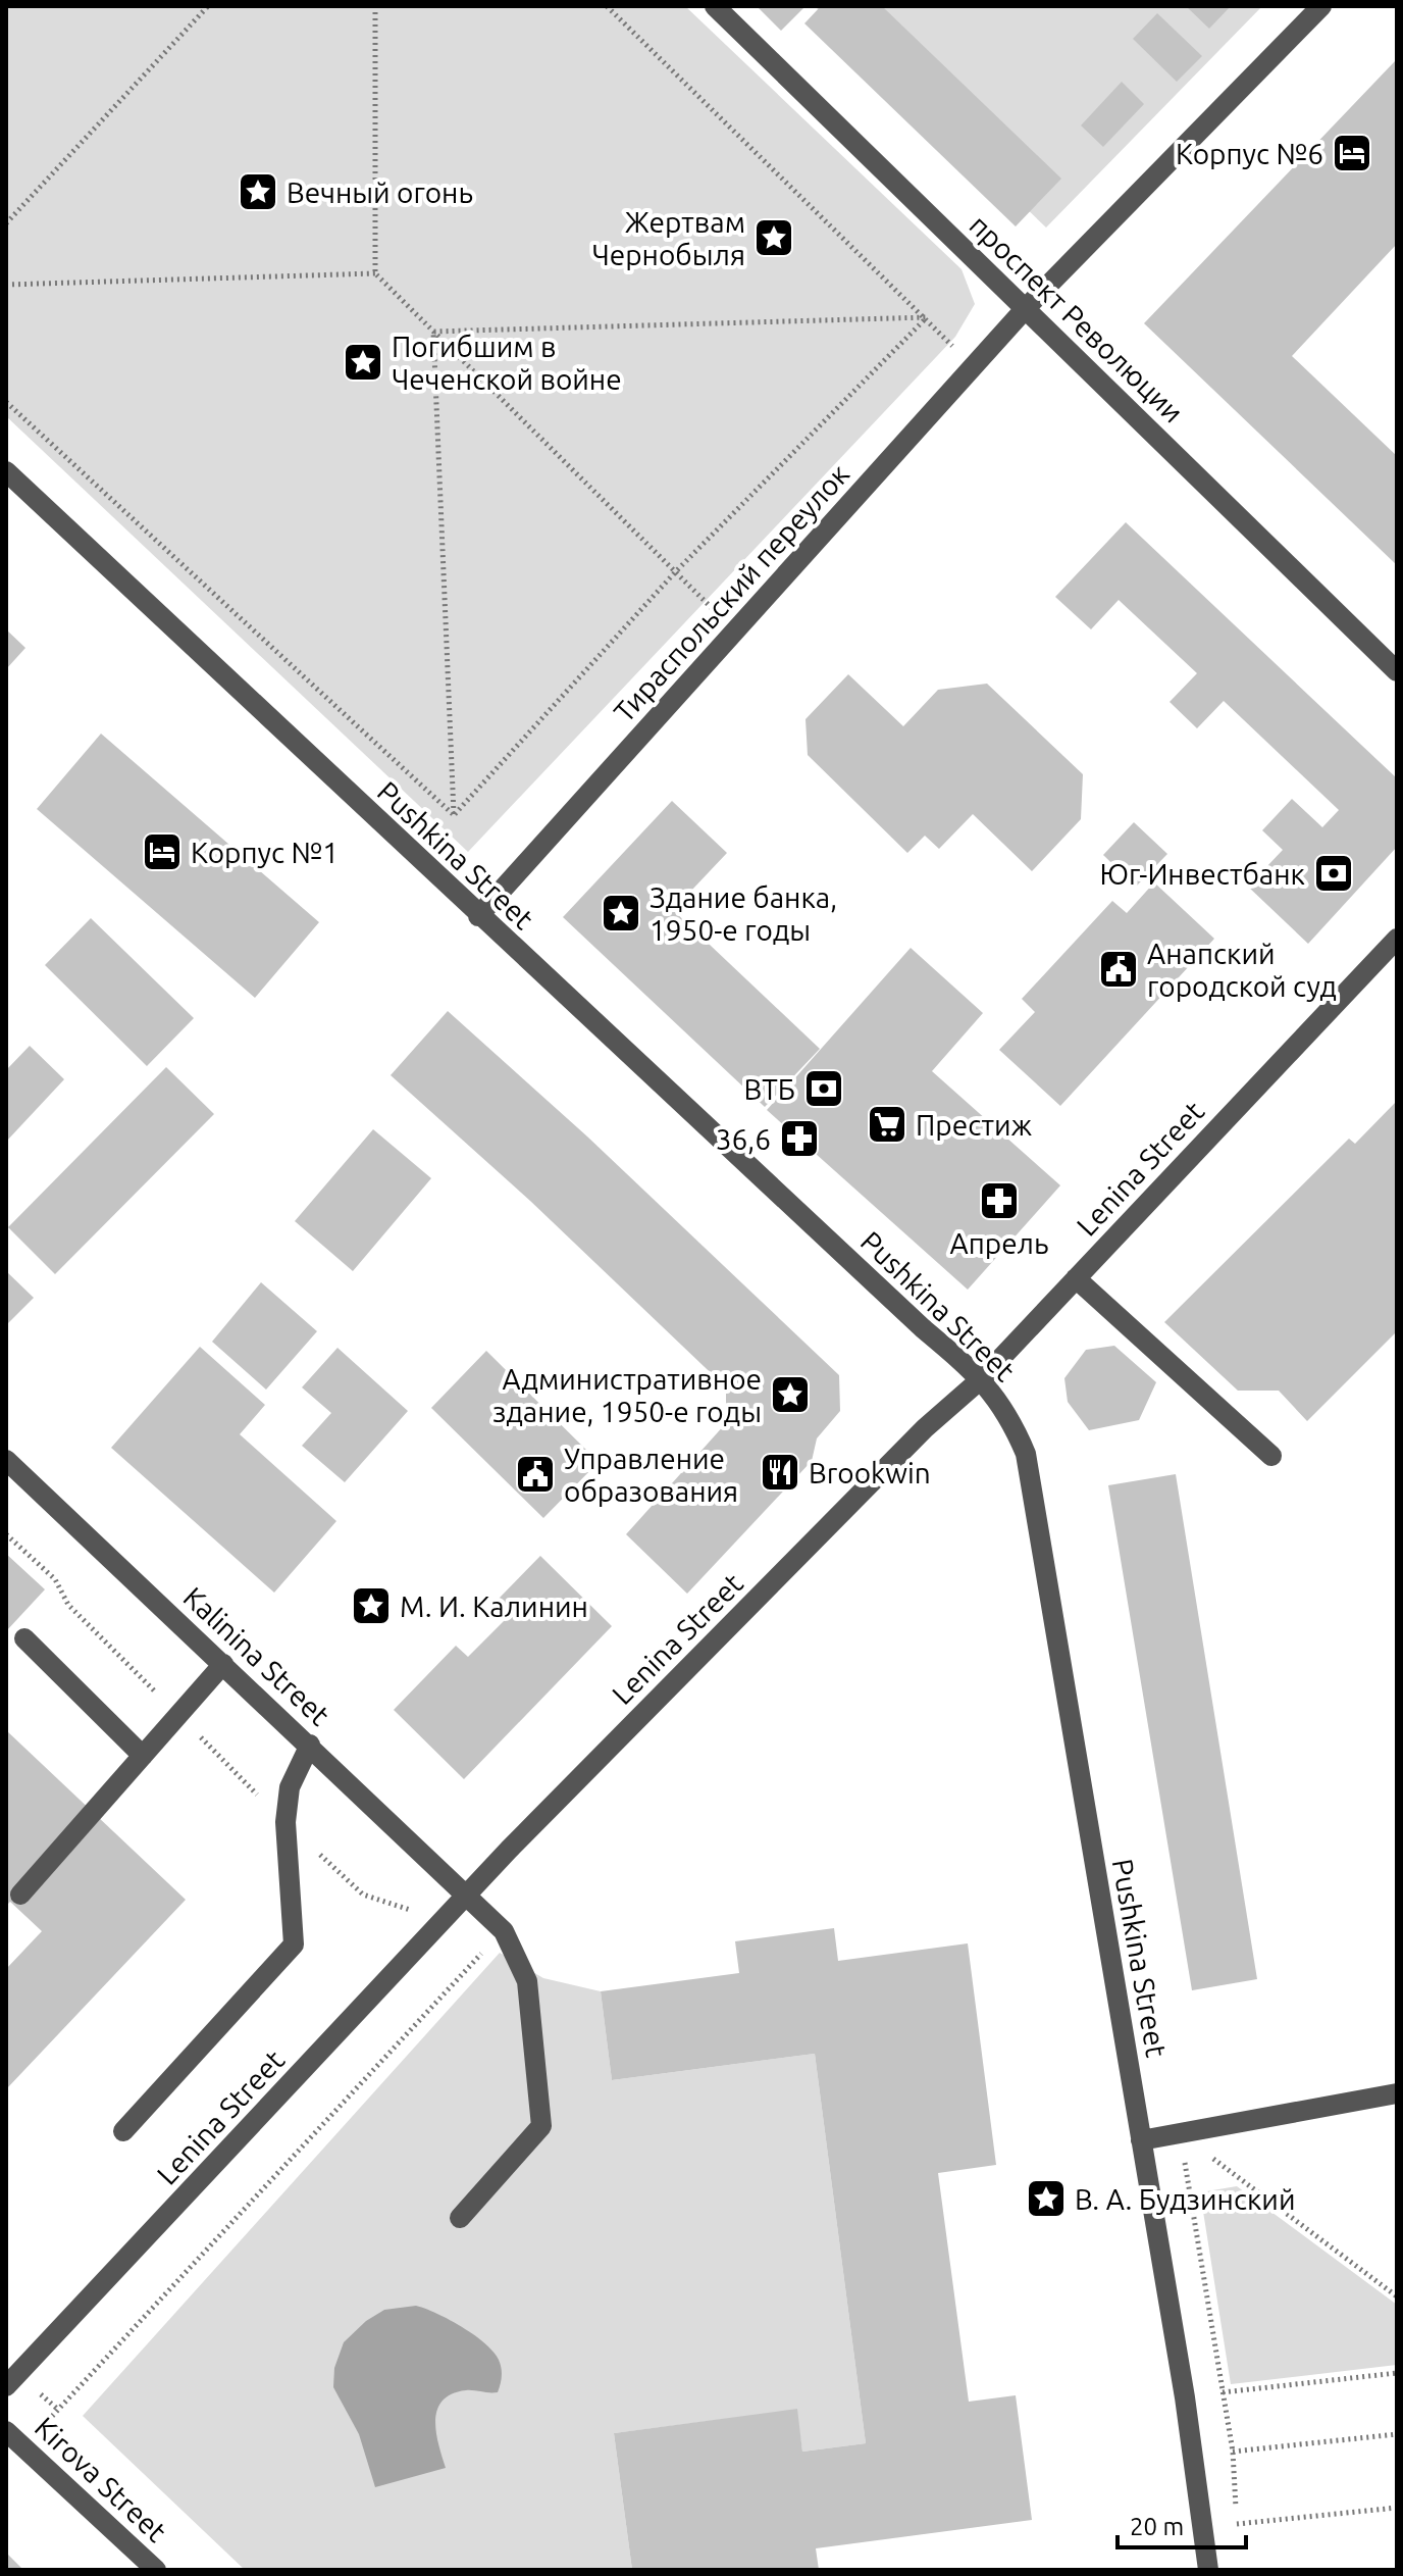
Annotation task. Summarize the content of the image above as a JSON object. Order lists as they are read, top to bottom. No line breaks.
{"streets":{"street":["проспект Революции","Тираспольский переулок","Pushkina Street","Lenina Street","Kalinina Street","Kirova Street"]},"crossings":[["проспект Революции","Тираспольский переулок"],["Тираспольский переулок","Pushkina Street"],["Pushkina Street","Lenina Street"],["Lenina Street","Kalinina Street"]],"places":{"hotel":["Корпус №6","Корпус №1"],"place":["Вечный огонь","Жертвам Чернобыля","Погибшим в Чеченской войне","Здание банка, 1950-е годы","Административное здание, 1950-е годы","М. И. Калинин","В. А. Будзинский"],"bank":["Юг-Инвестбанк","ВТБ"],"public building":["Анапский городской суд","Управление образования"],"supermarket":["Престиж"],"pharmacy":["36,6","Апрель"],"restaurant":["Brookwin"]},"scale_bar":"20 m"}
